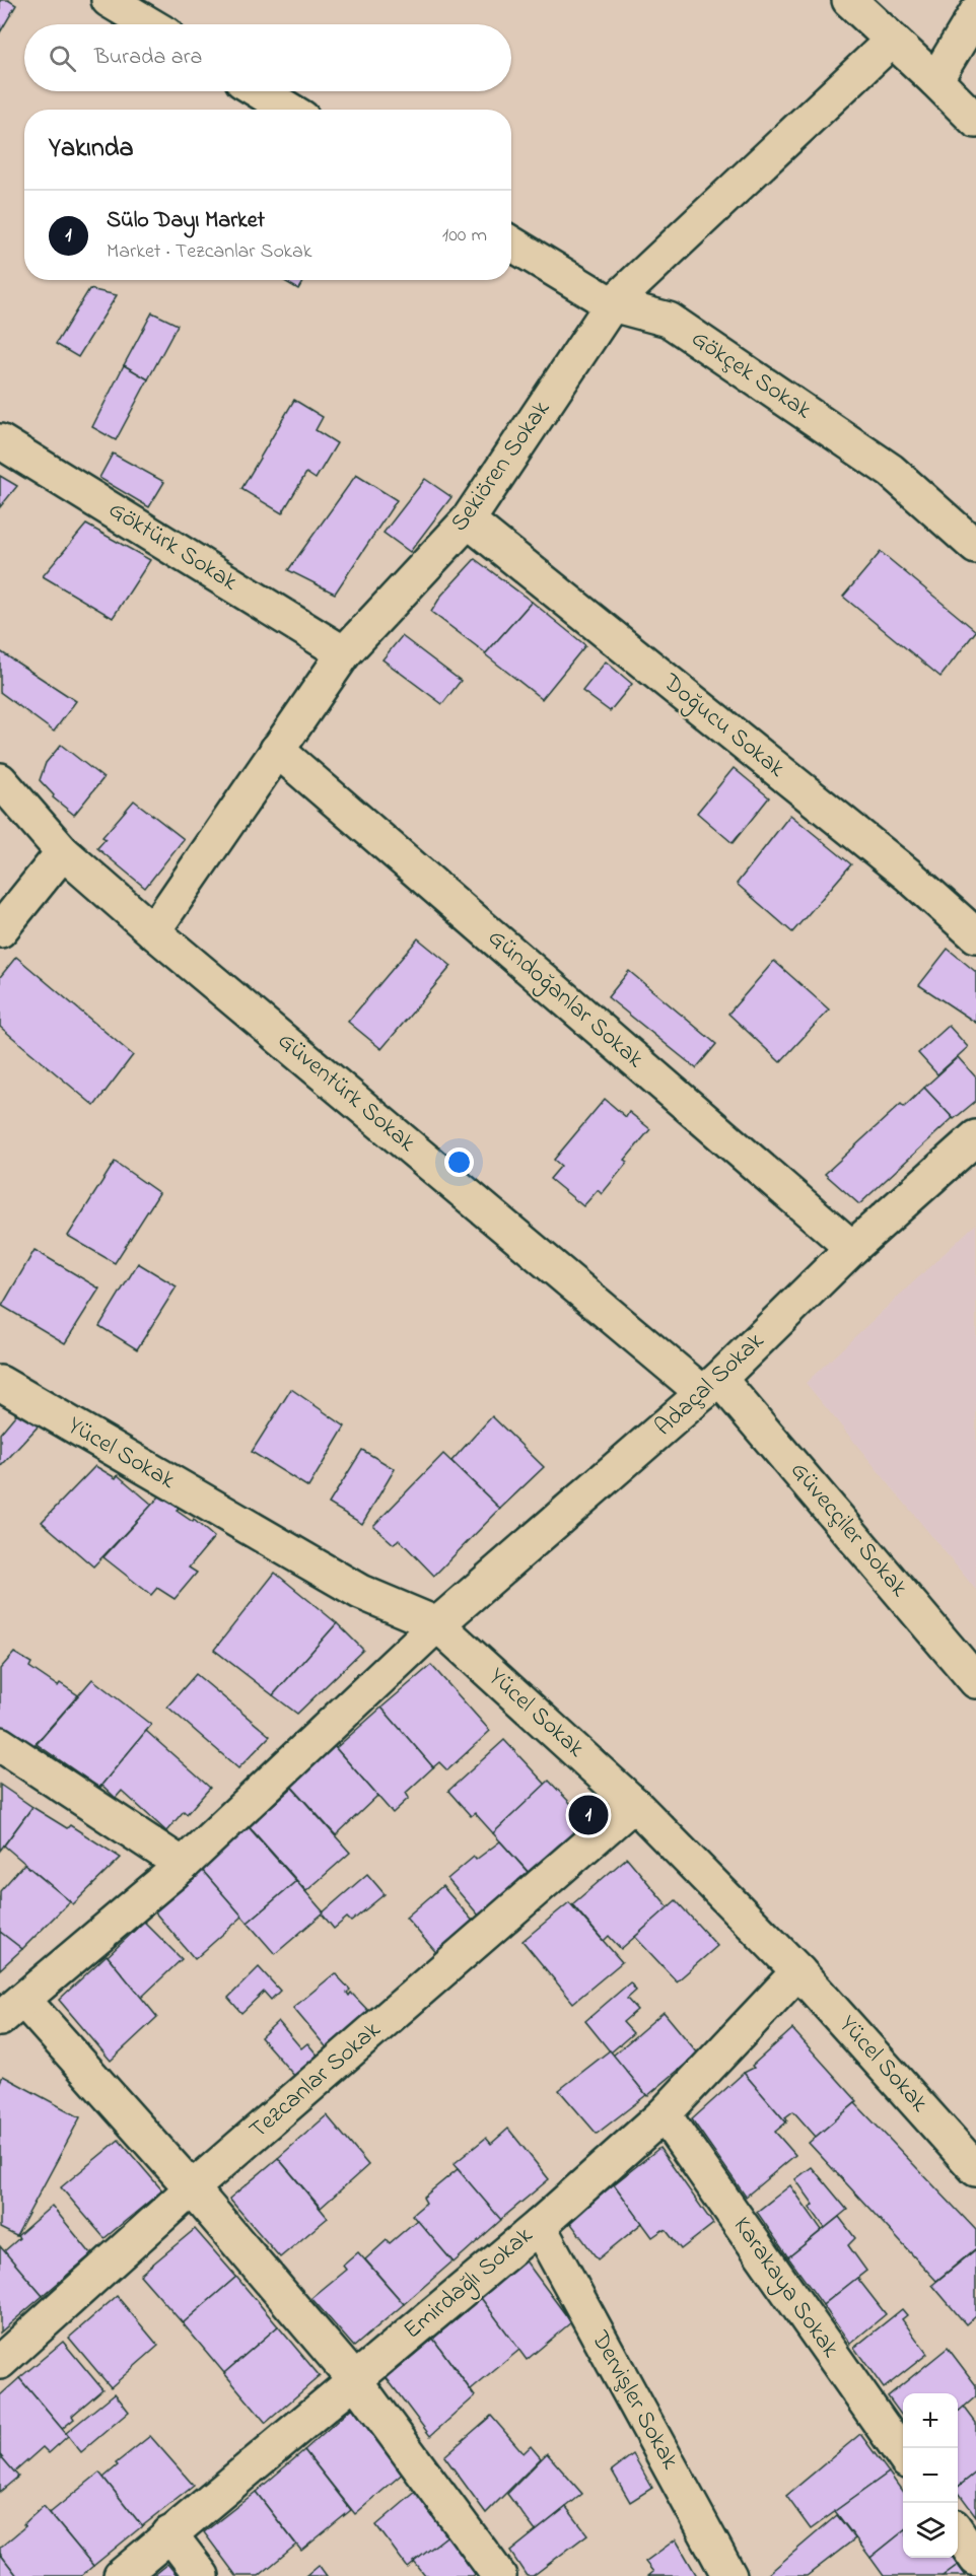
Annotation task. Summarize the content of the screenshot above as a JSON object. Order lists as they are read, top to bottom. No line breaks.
{"streets":{"street":["Gökçek Sokak","Sekiören Sokak","Göktürk Sokak","Doğucu Sokak","Gündoğanlar Sokak","Güventürk Sokak","Adaçal Sokak","Yücel Sokak","Güvecçiler Sokak","Tezcanlar Sokak","Emirdağlı Sokak","Karakaya Sokak","Dervişler Sokak"]},"crossings":[["Gökçek Sokak","Sekiören Sokak"],["Sekiören Sokak","Göktürk Sokak"],["Sekiören Sokak","Doğucu Sokak"],["Sekiören Sokak","Gündoğanlar Sokak"],["Sekiören Sokak","Güventürk Sokak"],["Gündoğanlar Sokak","Adaçal Sokak"],["Güventürk Sokak","Adaçal Sokak"],["Güventürk Sokak","Güvecçiler Sokak"],["Adaçal Sokak","Yücel Sokak"],["Adaçal Sokak","Güvecçiler Sokak"],["Yücel Sokak","Tezcanlar Sokak"],["Yücel Sokak","Emirdağlı Sokak"],["Emirdağlı Sokak","Karakaya Sokak"],["Emirdağlı Sokak","Dervişler Sokak"]],"page":{"search":"Burada ara","heading":"Yakında","list":[{"mark":"1","name":"Sülo Dayı Market","note":"Market · Tezcanlar Sokak","value":"100 m"}],"pins":"1","map_buttons":["+","−"]}}
